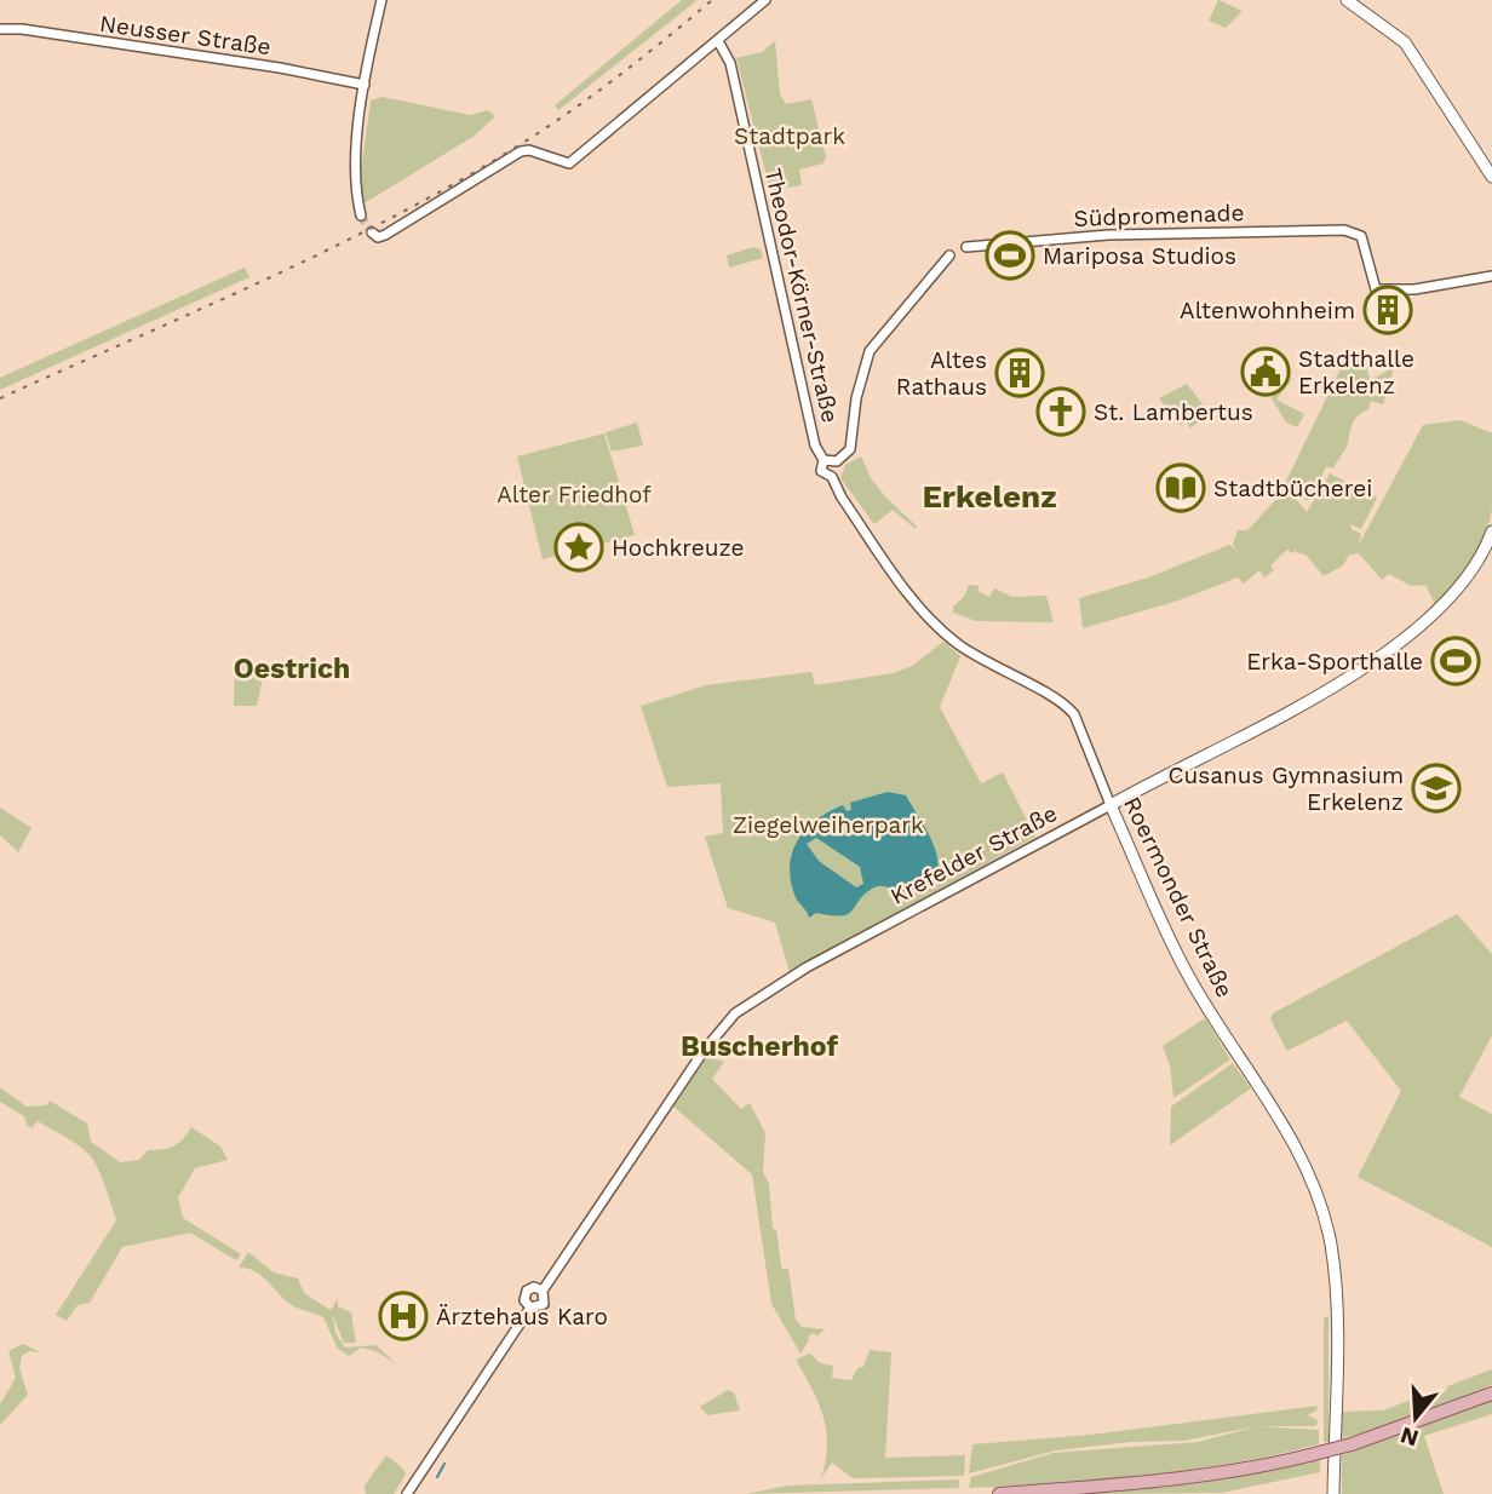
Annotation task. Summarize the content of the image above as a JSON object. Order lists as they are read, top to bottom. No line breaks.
{"streets":{"main road":["Krefelder Straße","Roermonder Straße"],"street":["Neusser Straße","Südpromenade","Theodor-Körner-Straße"]},"crossings":[["Theodor-Körner-Straße","Roermonder Straße"],["Krefelder Straße","Roermonder Straße"]],"districts":["Erkelenz","Oestrich","Buscherhof"],"parks":["Stadtpark","Alter Friedhof","Ziegelweiherpark"],"places":{"sports":["Mariposa Studios","Erka-Sporthalle"],"building":["Altenwohnheim","Altes Rathaus"],"public building":["Stadthalle Erkelenz"],"church":["St. Lambertus"],"library":["Stadtbücherei"],"place":["Hochkreuze"],"school or university":["Cusanus Gymnasium Erkelenz"],"hospital":["Ärztehaus Karo"]},"north":"bottom"}
